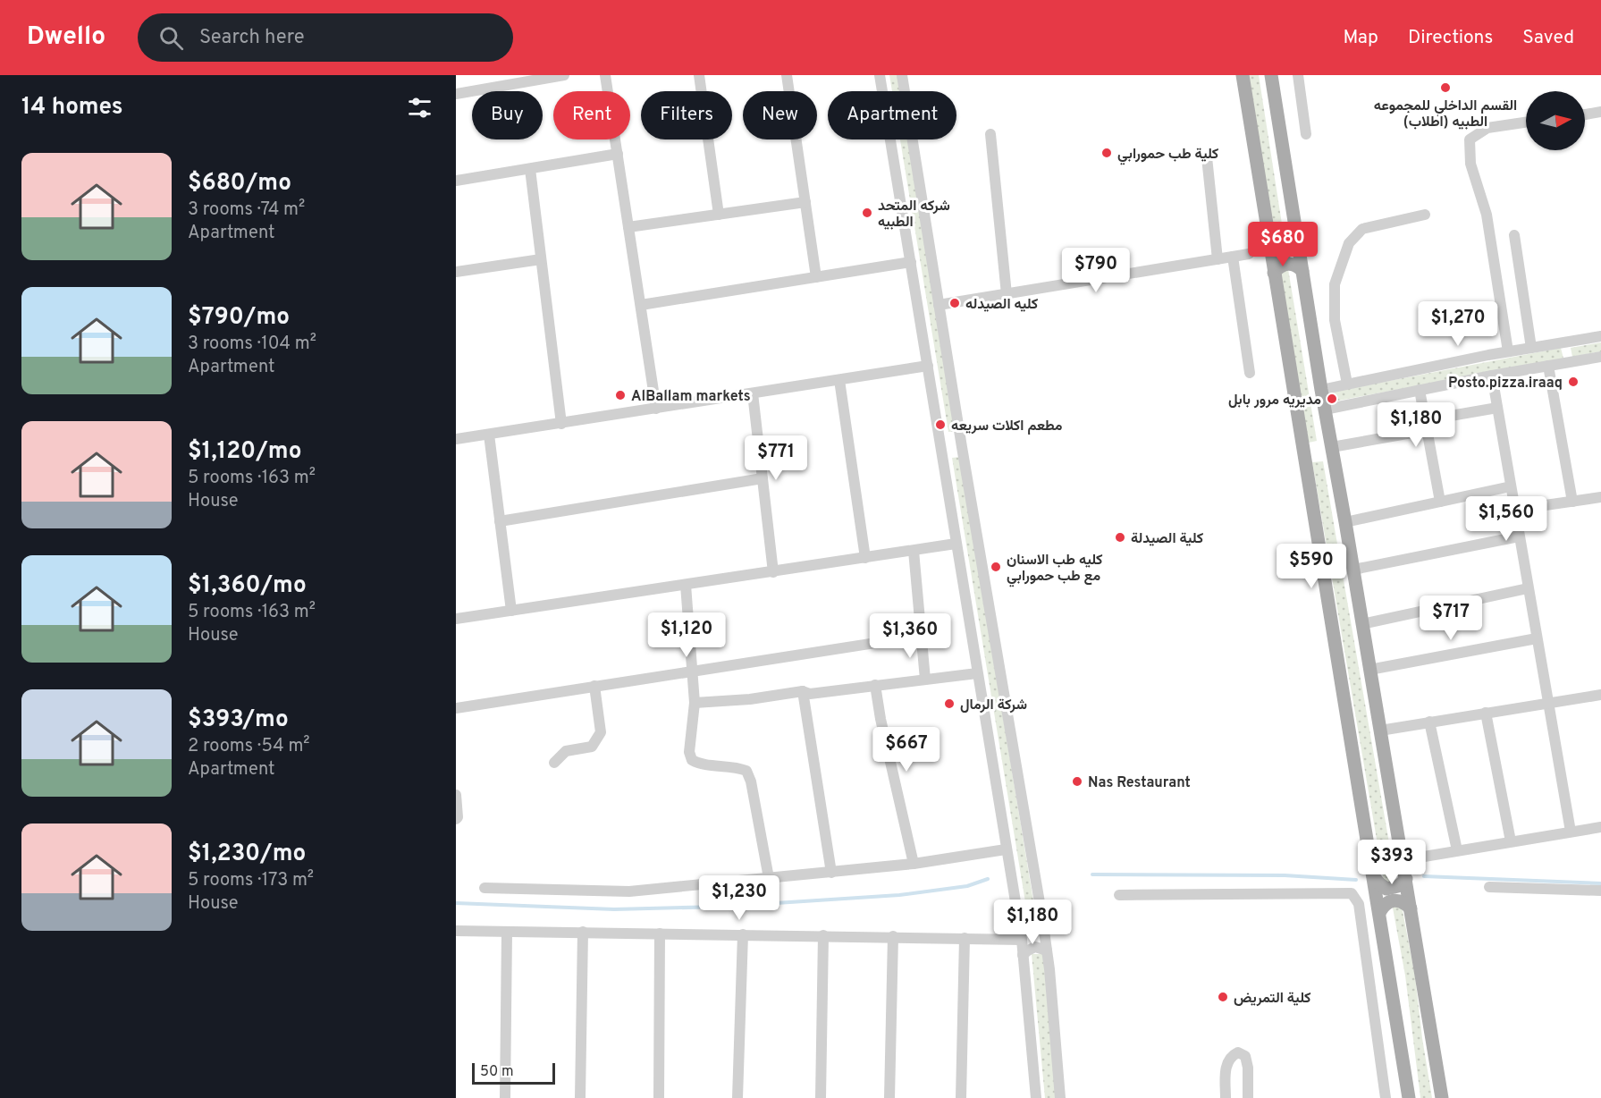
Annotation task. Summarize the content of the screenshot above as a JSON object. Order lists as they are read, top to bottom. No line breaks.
{"places":["القسم الداخلي للمجموعه الطبيه (اطلاب)","كلية طب حمورابي","شركه المتحد الطبيه","كليه الصيدله","Posto.pizza.iraaq","AlBallam markets","مديريه مرور بابل","مطعم اكلات سريعه","كلية الصيدلة","كليه طب الاسنان مع طب حمورابي","شركة الرمال","Nas Restaurant","كلية التمريض"],"scale_bar":"50 m","north":"right","page":{"header":"Dwello","search":"Search here","nav":["Map","Directions","Saved"],"heading":"14 homes","chip":["Buy","Rent","Filters","New","Apartment"],"list":[{"name":"$680/mo","note":"3 rooms · 74 m² · Apartment"},{"name":"$790/mo","note":"3 rooms · 104 m² · Apartment"},{"name":"$1,120/mo","note":"5 rooms · 163 m² · House"},{"name":"$1,360/mo","note":"5 rooms · 163 m² · House"},{"name":"$393/mo","note":"2 rooms · 54 m² · Apartment"},{"name":"$1,230/mo","note":"5 rooms · 173 m² · House"}],"price":["$680","$790","$1,270","$1,180","$771","$1,560","$590","$717","$1,120","$1,360","$667","$393","$1,230","$1,180"],"scale":"50 m"}}
